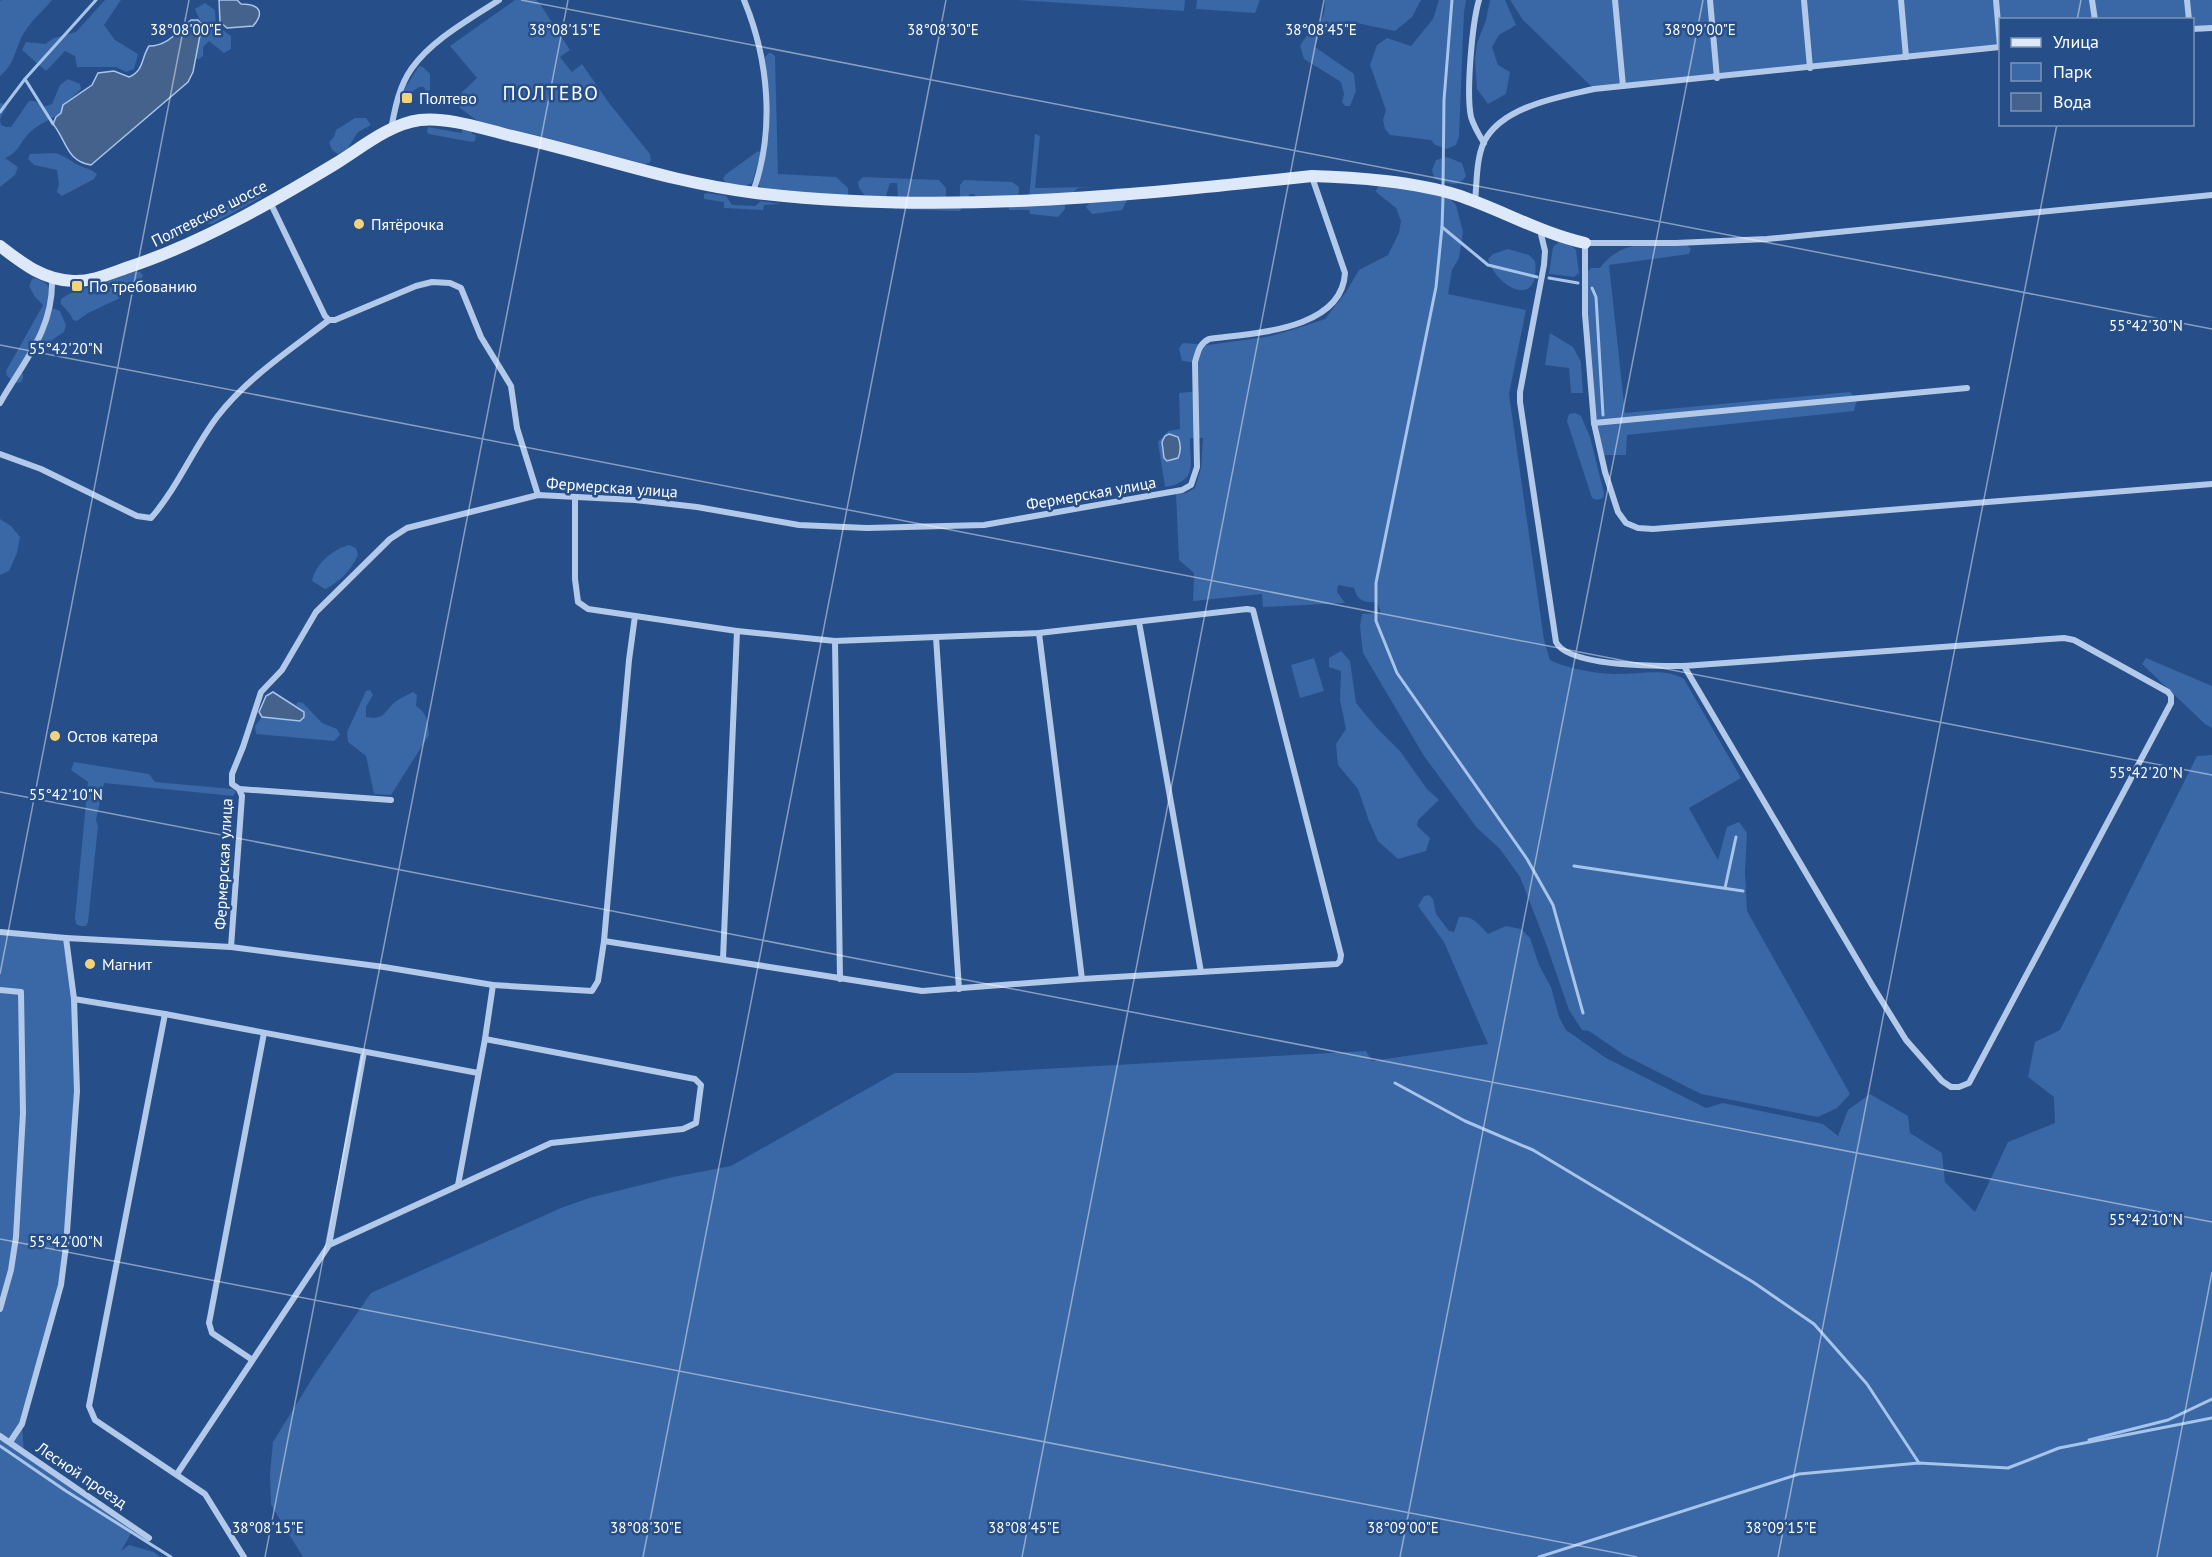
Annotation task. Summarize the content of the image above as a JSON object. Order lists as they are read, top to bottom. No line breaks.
{"streets":{"street":["Полтевское шоссе","Фермерская улица","Лесной проезд"]},"crossings":[["Полтевское шоссе","Фермерская улица"]],"districts":["ПОЛТЕВО"],"places":{"transit":["Полтево","По требованию"],"other":["Пятёрочка","Остов катера","Магнит"]},"legend":["Улица","Парк","Вода"],"coordinates":["38°08'00\"E","38°08'15\"E","38°08'30\"E","38°08'45\"E","38°09'00\"E","55°42'30\"N","55°42'20\"N","55°42'10\"N","55°42'00\"N","38°09'15\"E"]}
